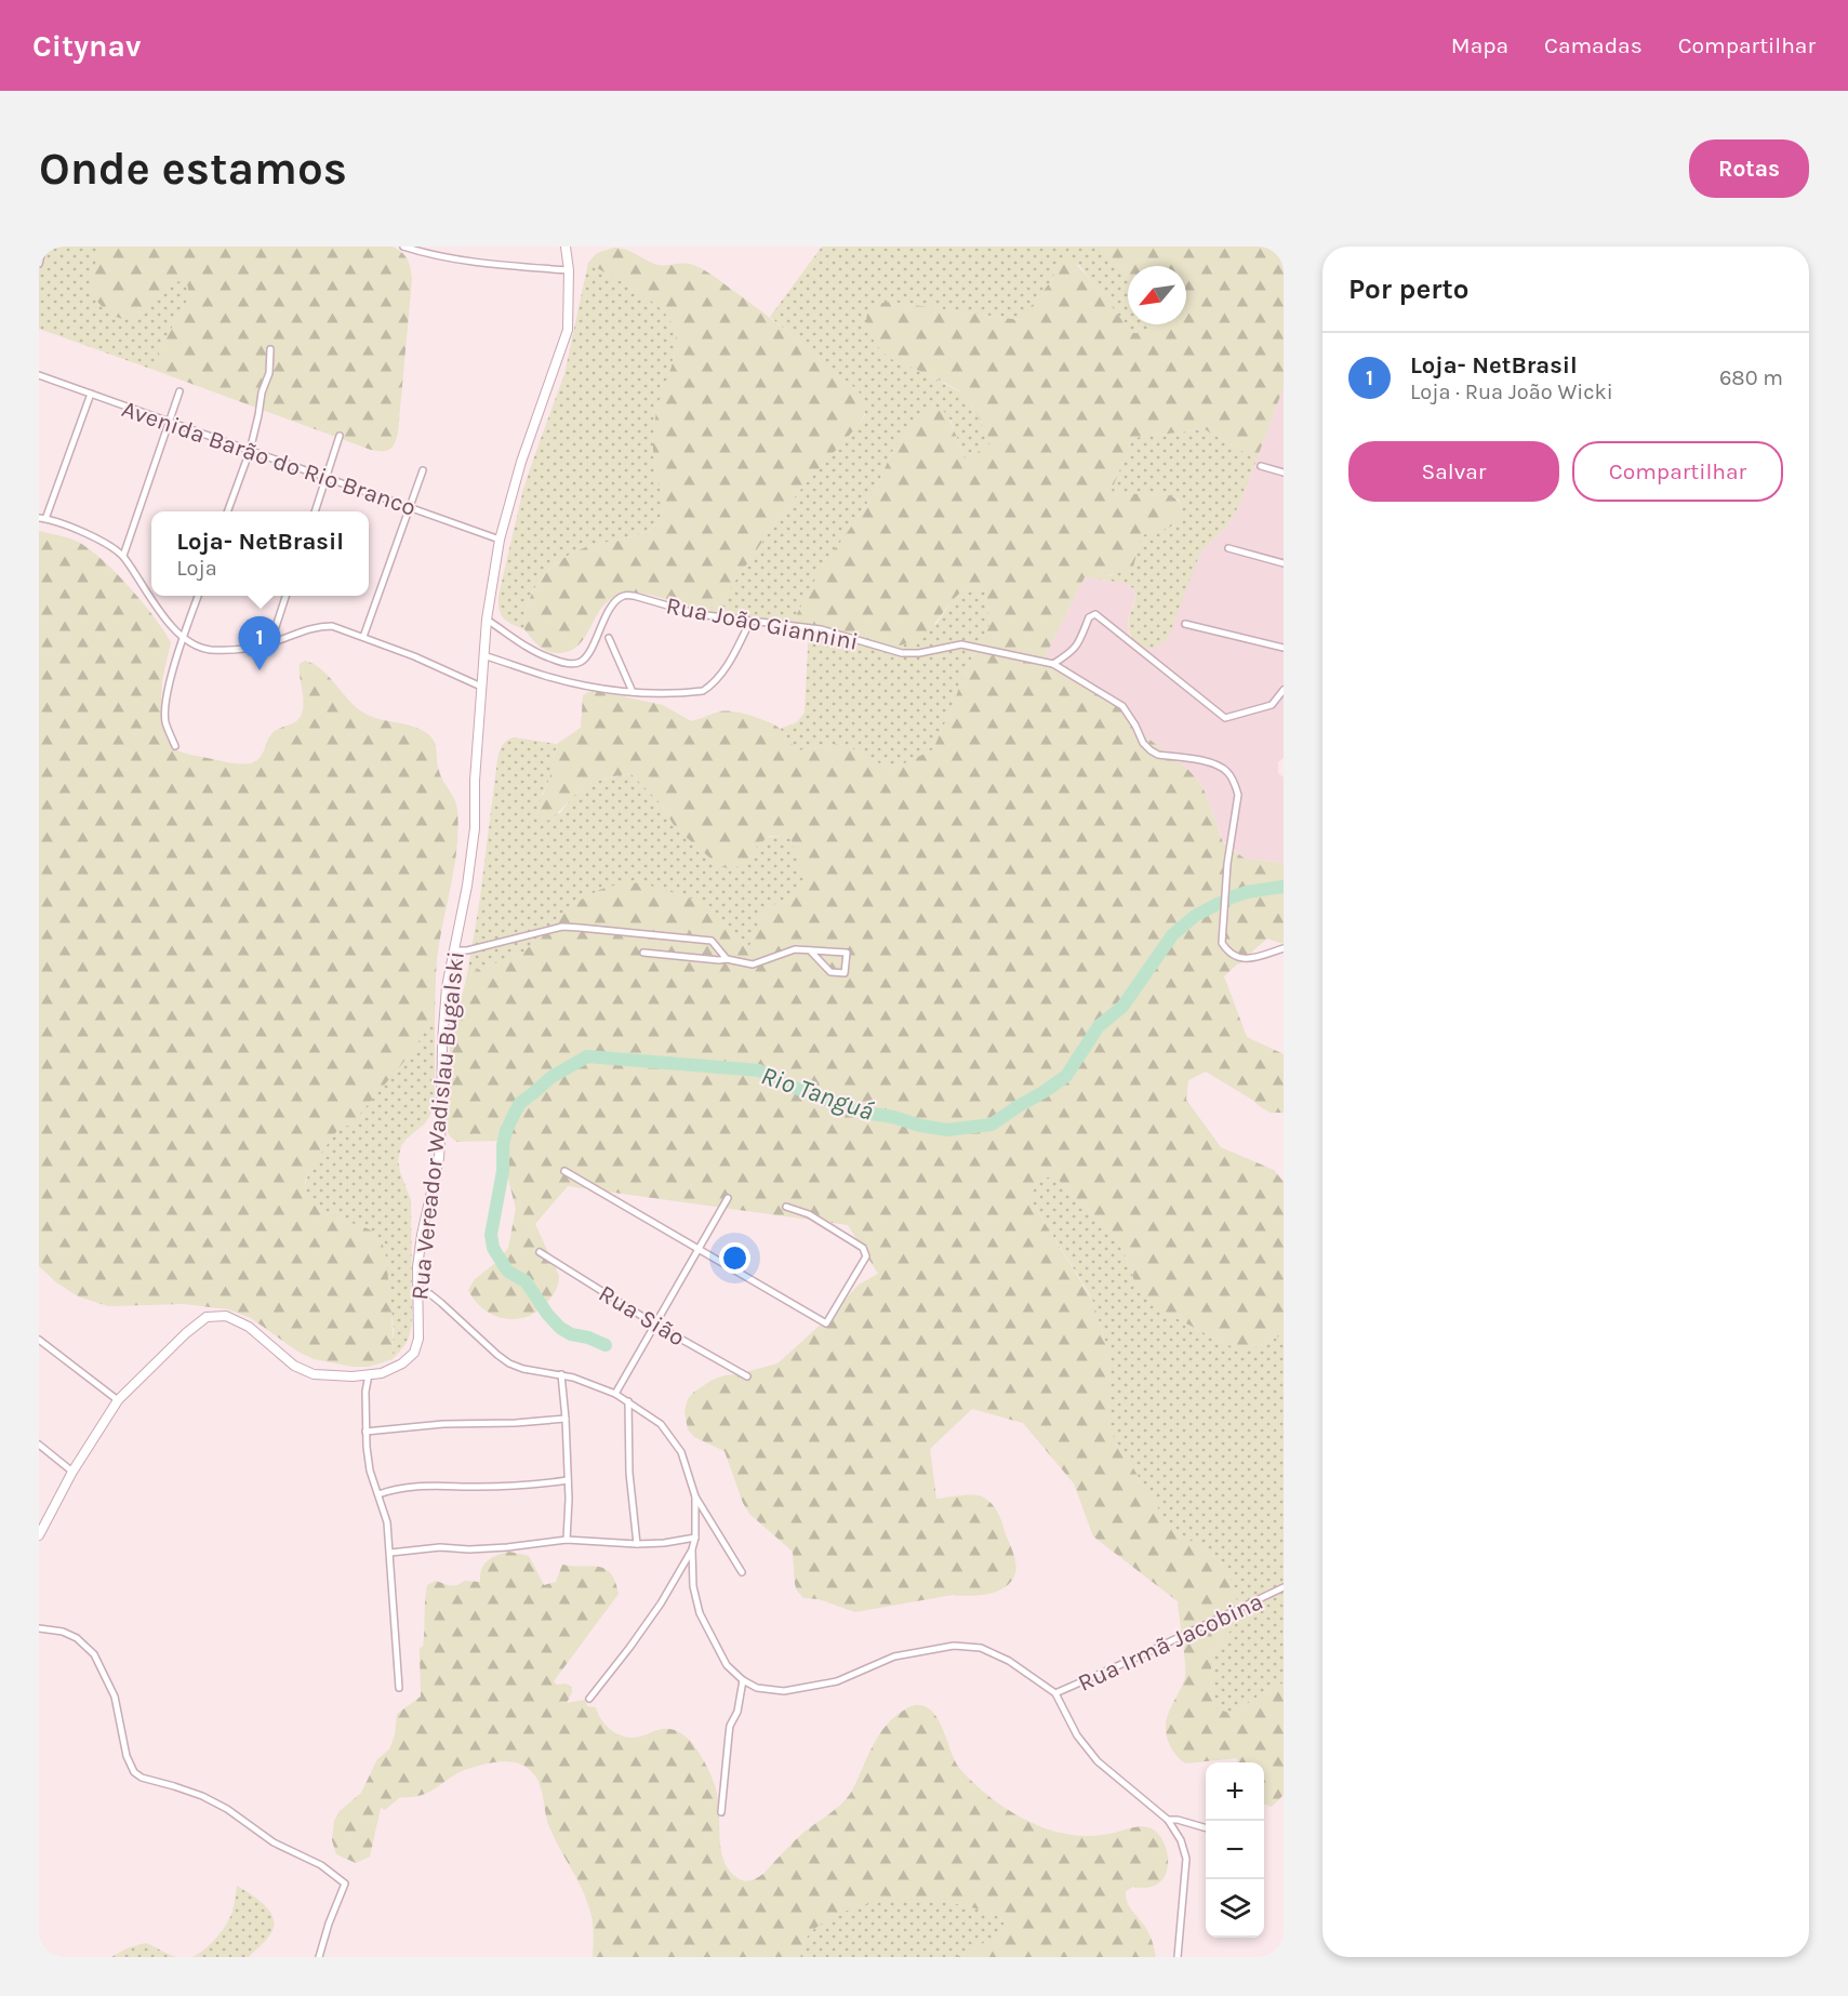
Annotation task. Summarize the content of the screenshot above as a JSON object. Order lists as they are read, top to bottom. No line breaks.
{"streets":{"main road":["Rua Vereador Wadislau Bugalski"],"street":["Avenida Barão do Rio Branco","Rua João Giannini","Rua Sião","Rua Irmã Jacobina"]},"crossings":[["Avenida Barão do Rio Branco","Rua Vereador Wadislau Bugalski"],["Rua João Giannini","Rua Vereador Wadislau Bugalski"]],"water":["Rio Tanguá"],"north":"bottom left","page":{"header":"Citynav","nav":["Mapa","Camadas","Compartilhar"],"buttons":["Rotas",["Salvar","Compartilhar"]],"title":"Onde estamos","heading":"Por perto","list":[{"mark":"1","name":"Loja- NetBrasil","note":"Loja · Rua João Wicki","value":"680 m"}],"popup":["Loja- NetBrasil","Loja"],"pins":"1","map_buttons":["+","−"]}}
